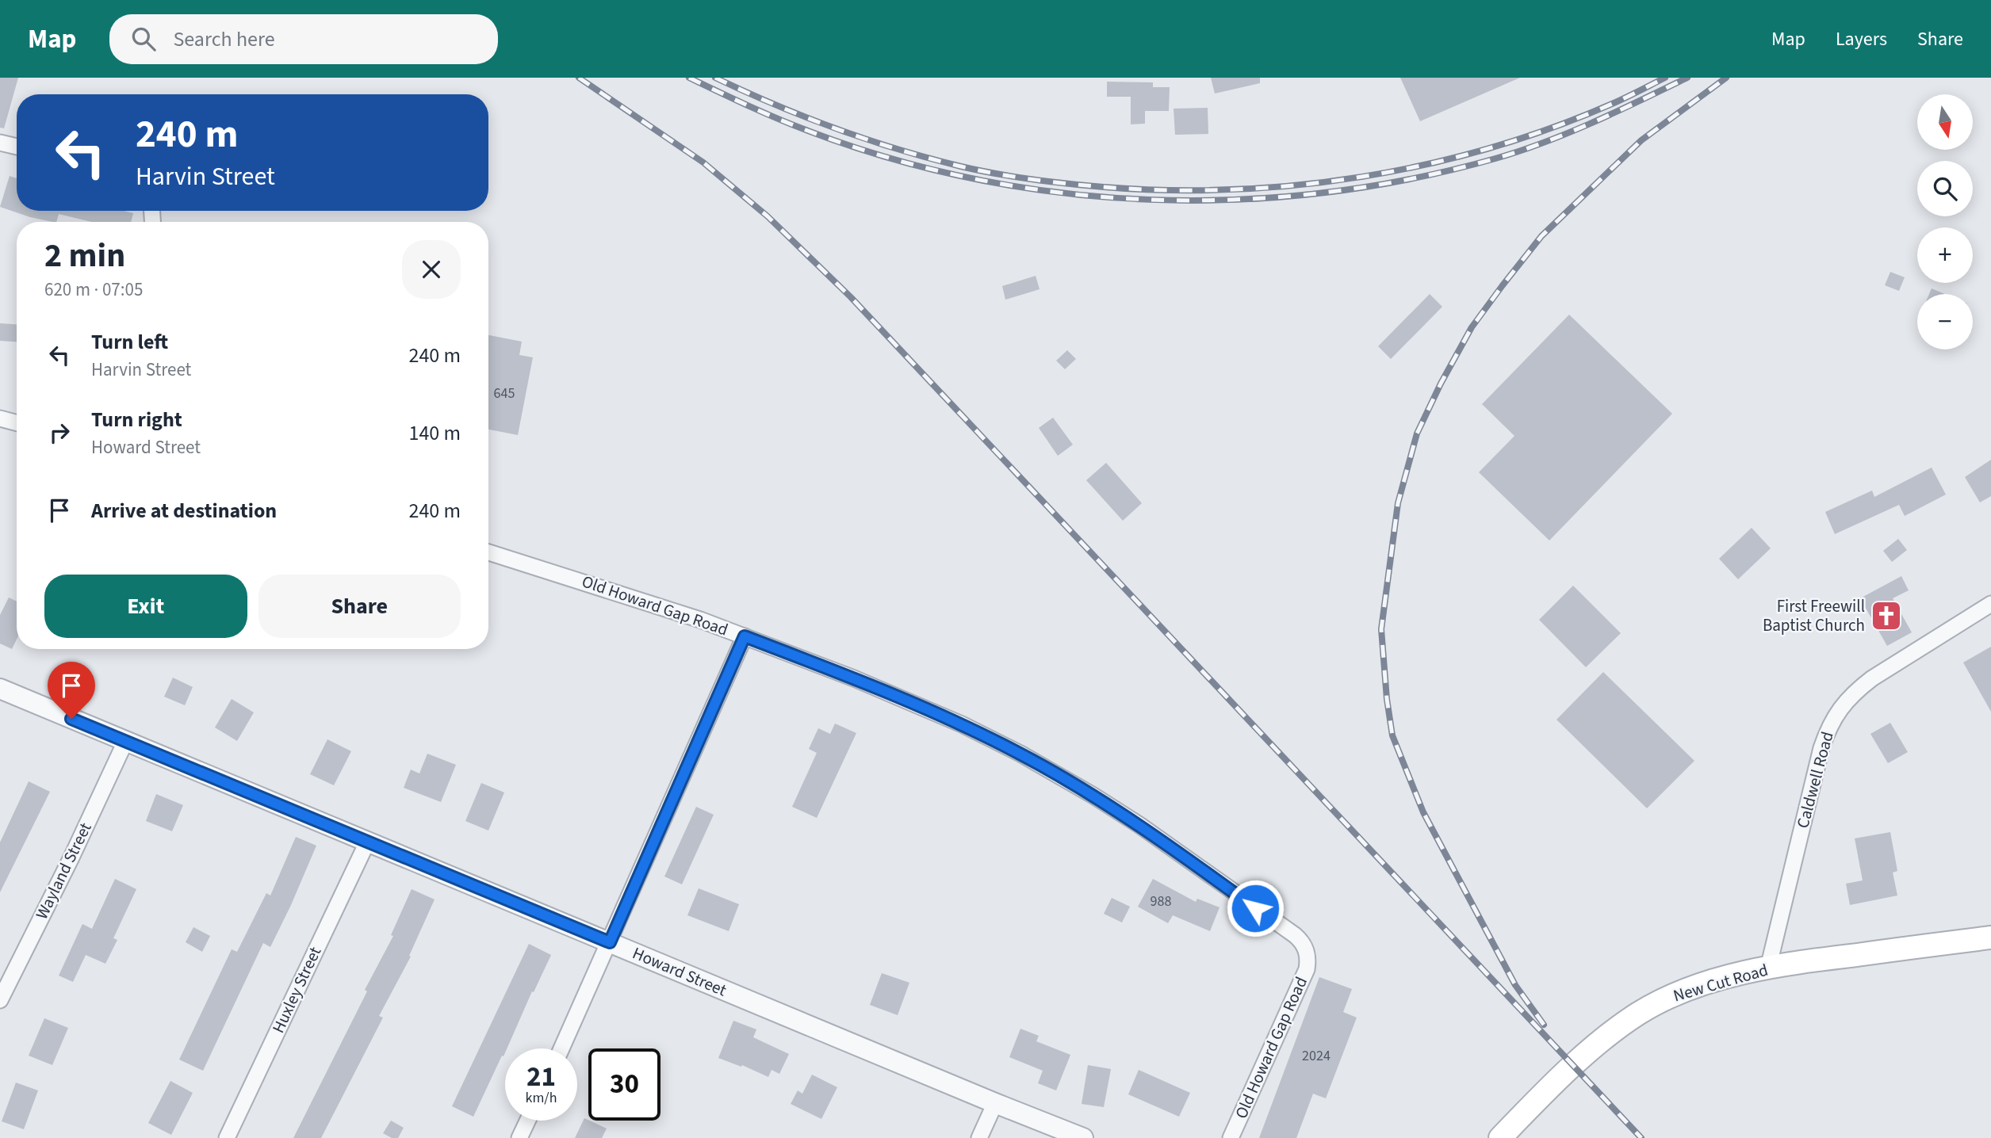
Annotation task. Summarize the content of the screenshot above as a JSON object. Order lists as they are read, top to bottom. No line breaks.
{"streets":{"main road":["New Cut Road"],"street":["Old Howard Gap Road","Caldwell Road","Wayland Street","Howard Street","Huxley Street"]},"crossings":[["Caldwell Road","New Cut Road"],["Wayland Street","Howard Street"],["Howard Street","Huxley Street"]],"places":{"church":["First Freewill Baptist Church"]},"house_numbers":["645","988","2024"],"north":"bottom","page":{"header":"Map","search":"Search here","nav":["Map","Layers","Share"],"map_buttons":["+","−"],"turn":["240 m","Harvin Street"],"heading":["2 min","620 m · 07:05"],"list":[{"name":"Turn left","note":"Harvin Street","value":"240 m"},{"name":"Turn right","note":"Howard Street","value":"140 m"},{"name":"Arrive at destination","value":"240 m"}],"buttons":["Exit","Share"],"speed":"21 km/h","limit":"30"}}
